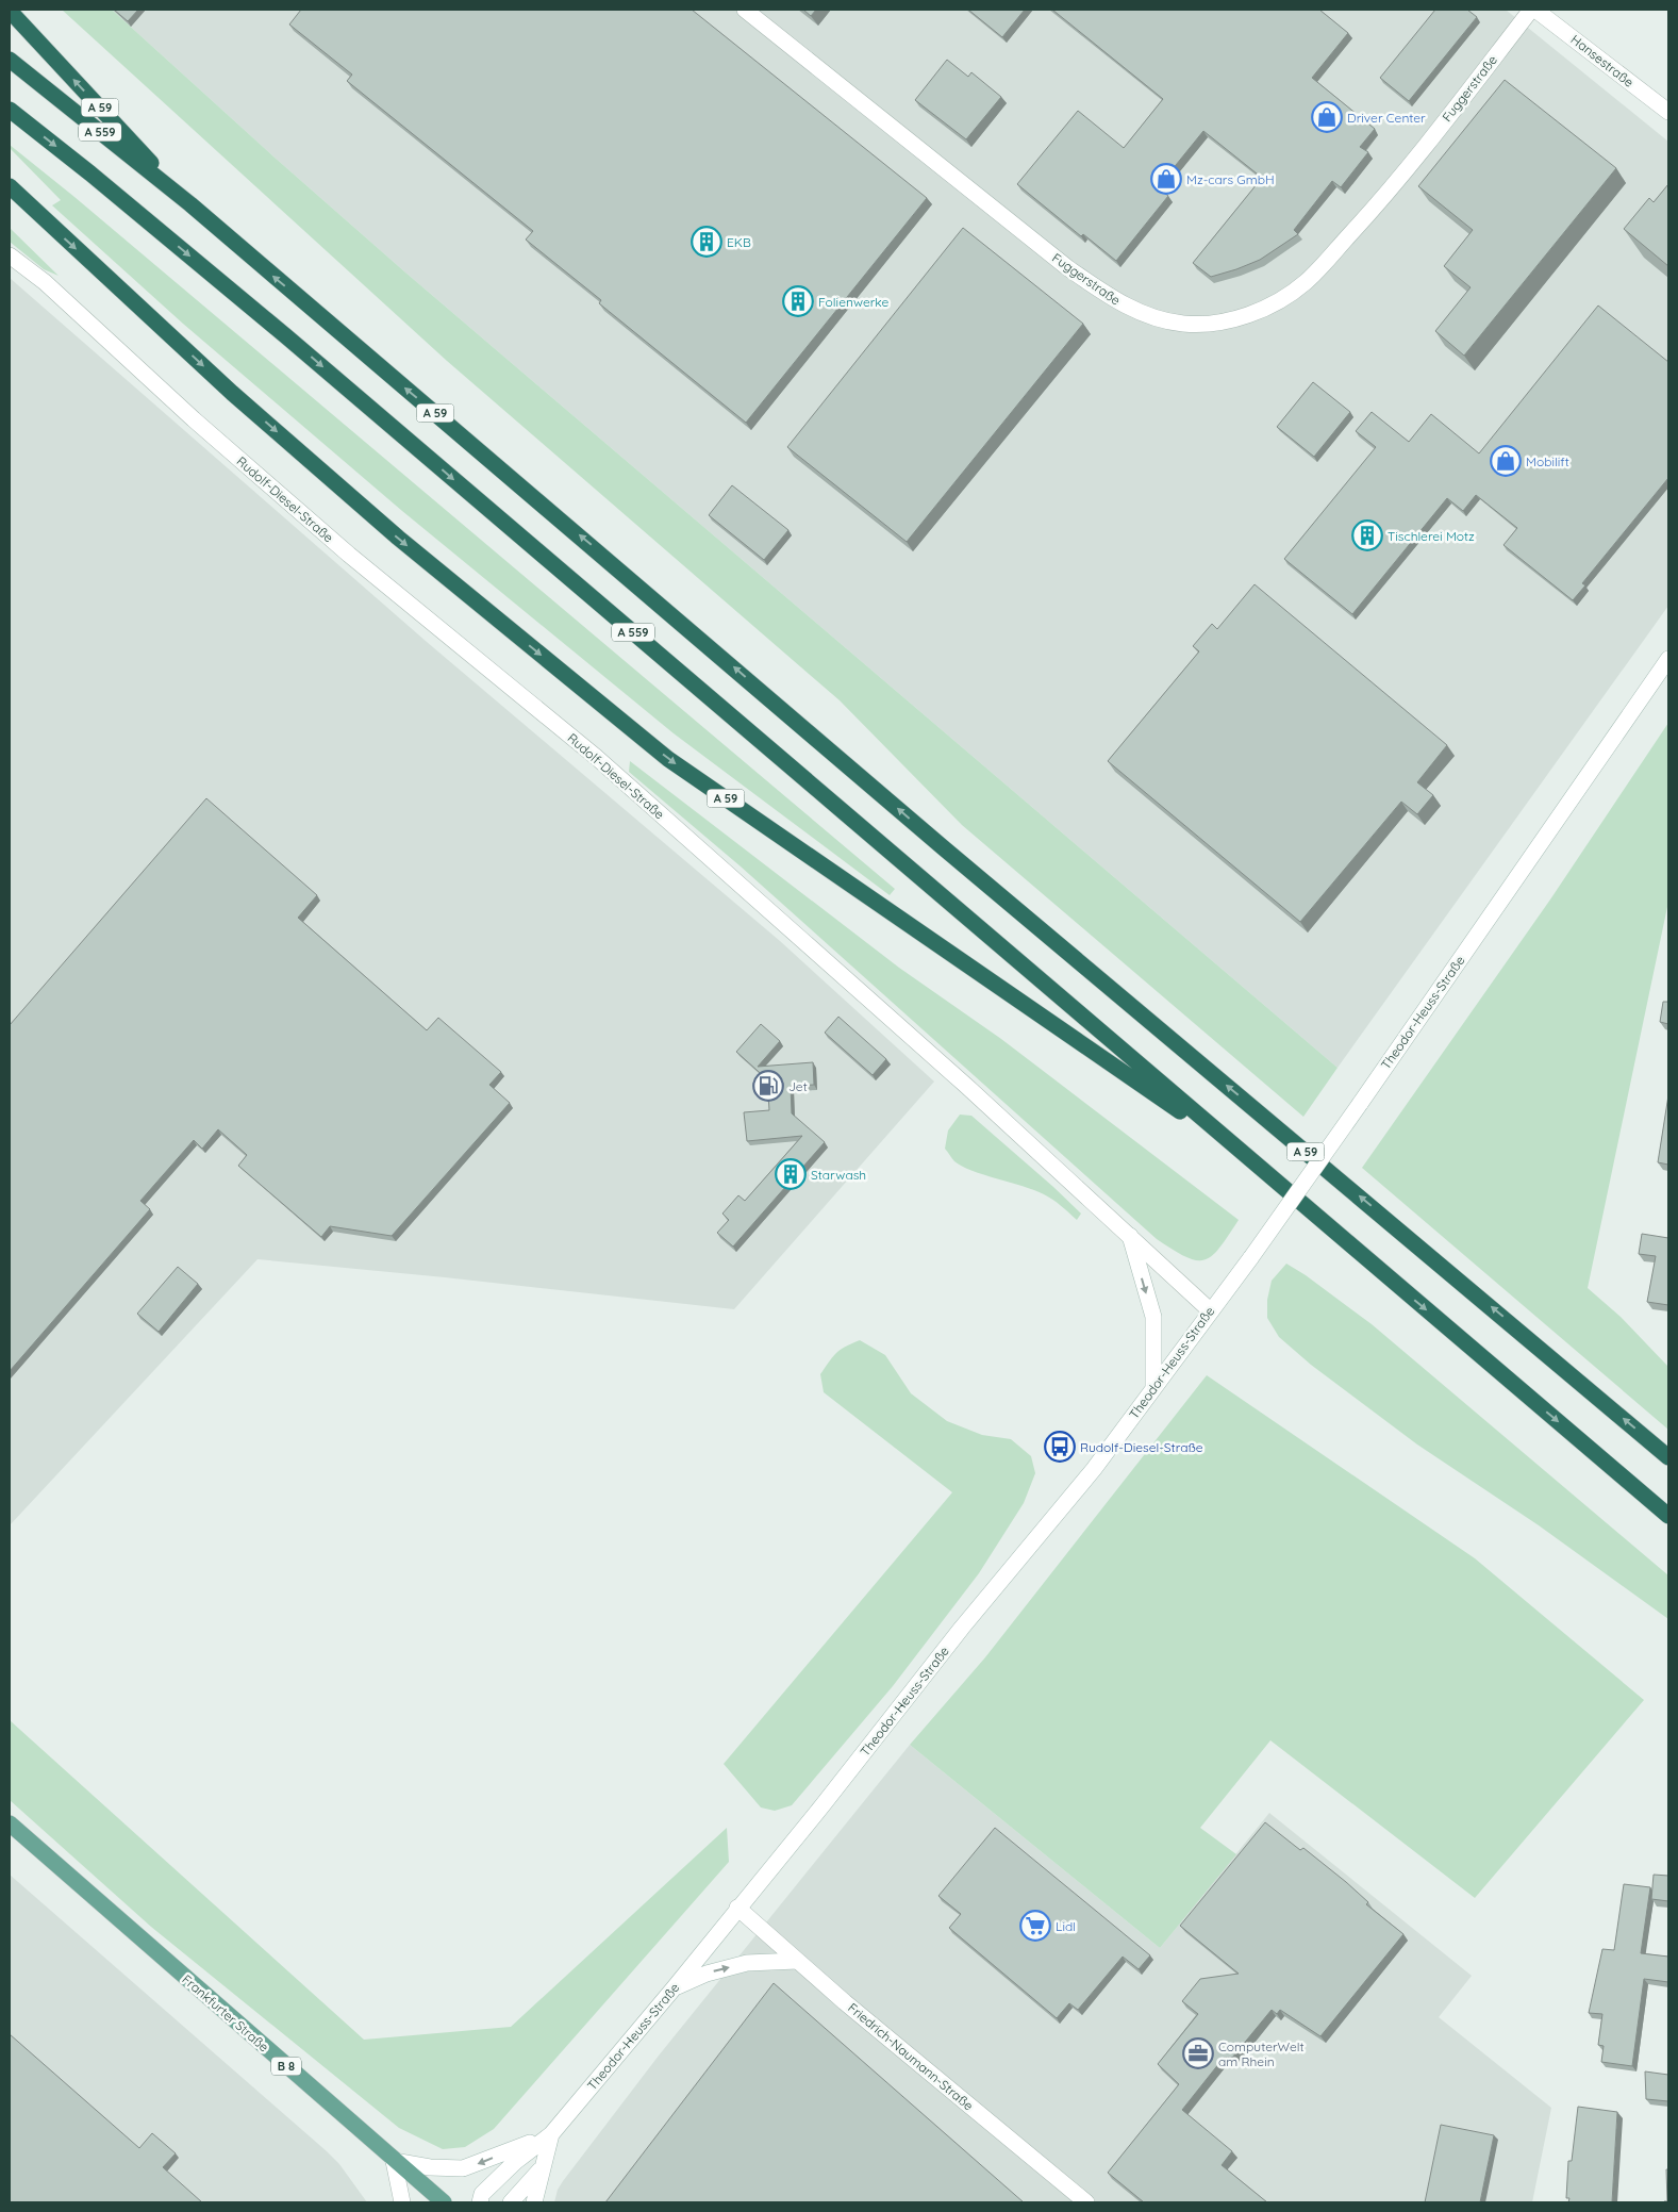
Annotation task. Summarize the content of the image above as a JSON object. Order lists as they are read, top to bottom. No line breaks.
{"streets":{"highway":["A 59","A 559"],"main road":["Frankfurter Straße","B 8"],"street":["Hansestraße","Fuggerstraße","Rudolf-Diesel-Straße","Theodor-Heuss-Straße","Friedrich-Naumann-Straße"]},"crossings":[["A 59","A 559"],["Rudolf-Diesel-Straße","Theodor-Heuss-Straße"],["Theodor-Heuss-Straße","Friedrich-Naumann-Straße"]],"places":{"shop":["Driver Center","Mz-cars GmbH","Mobilift"],"building":["EKB","Folienwerke","Tischlerei Motz","Starwash"],"fuel station":["Jet"],"bus stop":["Rudolf-Diesel-Straße"],"supermarket":["Lidl"],"office":["ComputerWelt am Rhein"]}}
